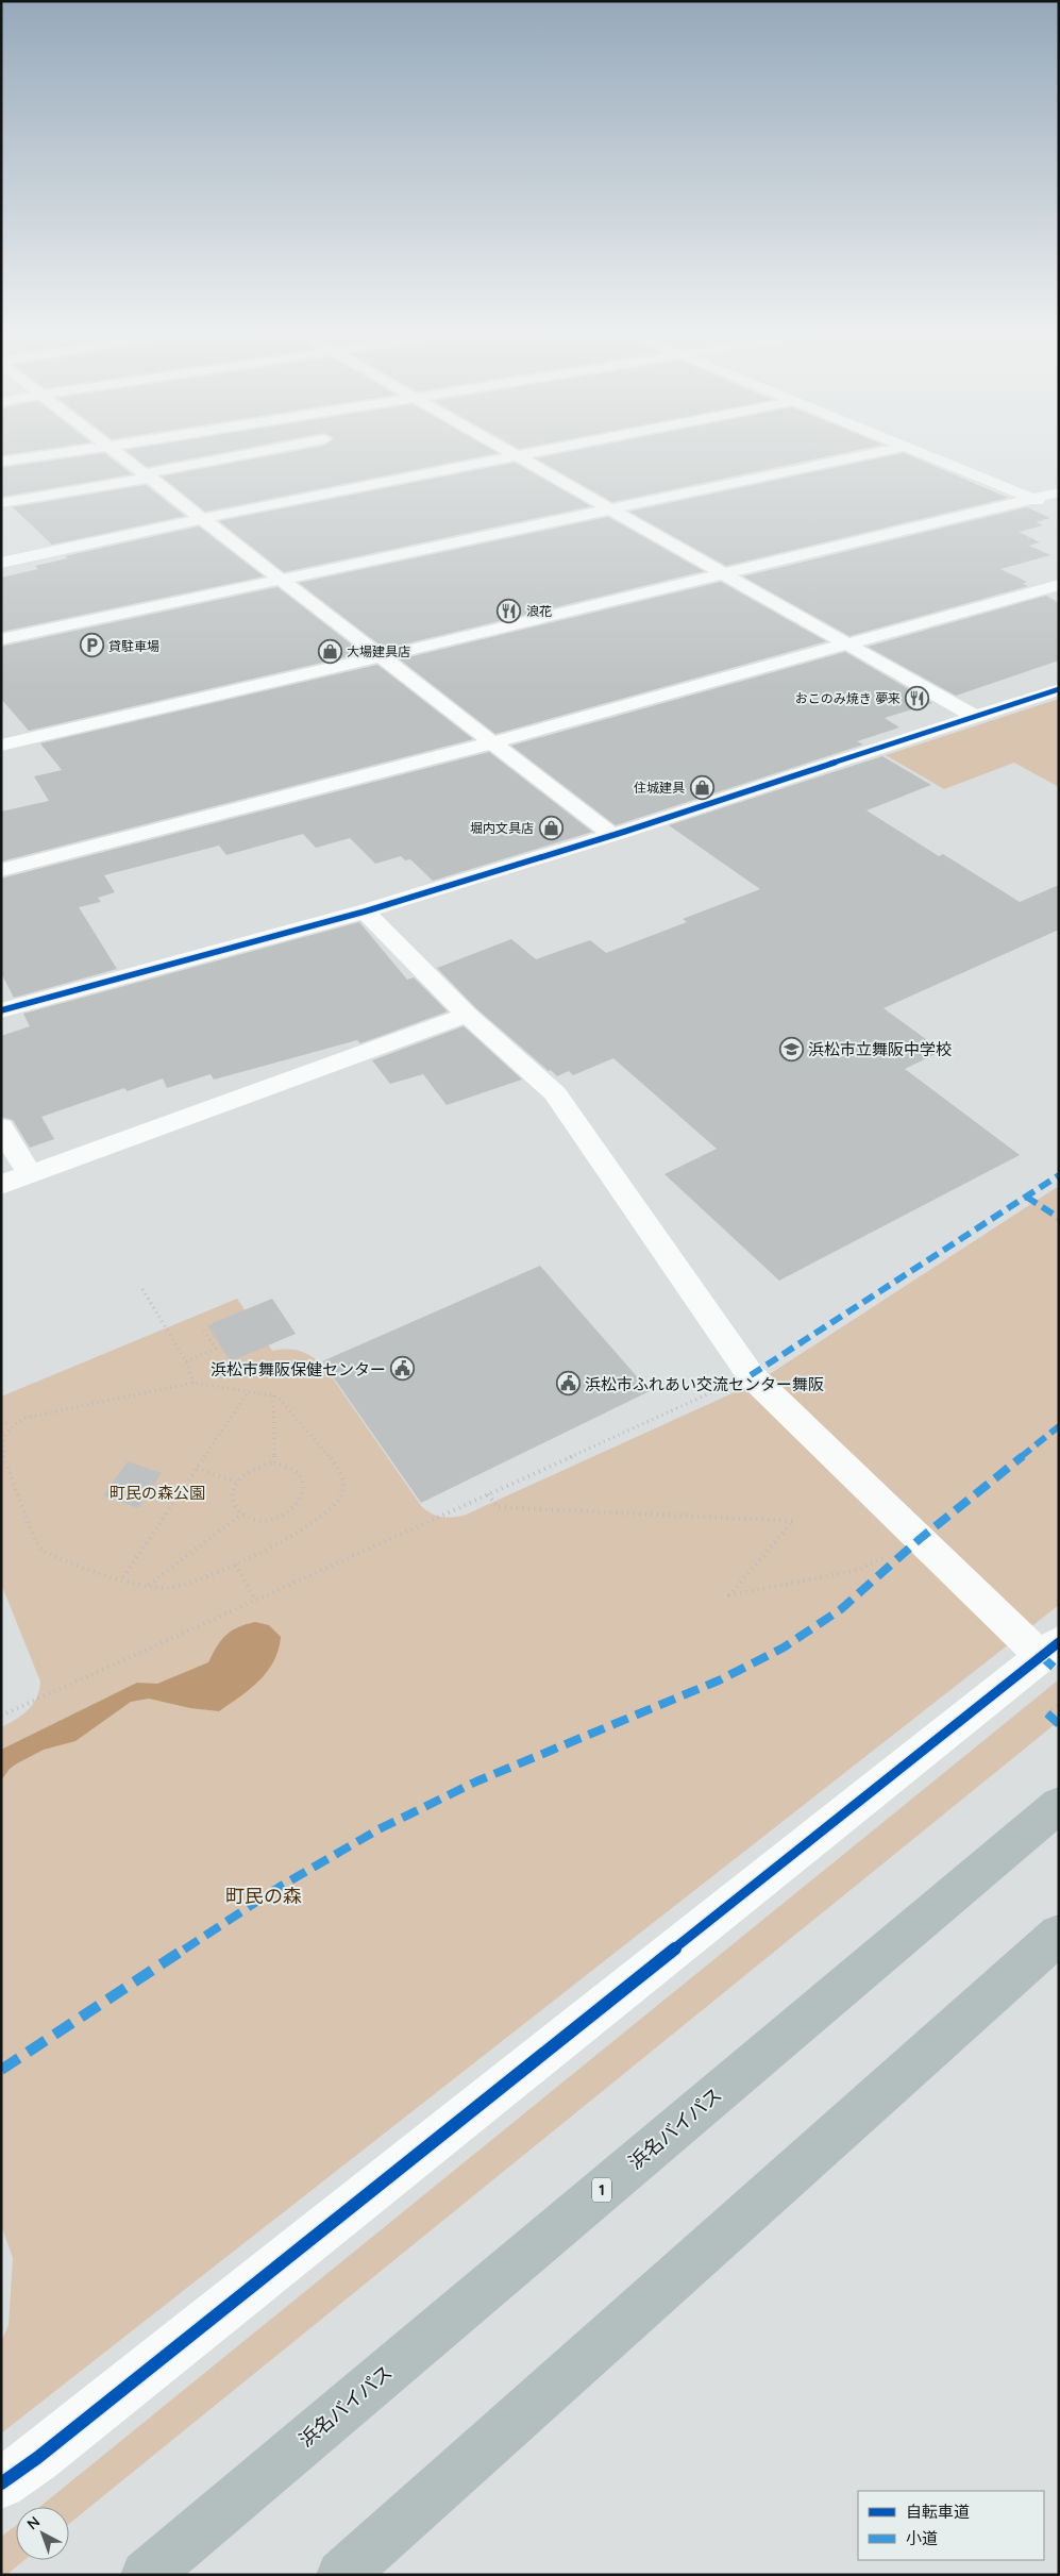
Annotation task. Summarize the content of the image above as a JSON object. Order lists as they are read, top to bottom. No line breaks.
{"streets":{"highway":["浜名バイパス","1"]},"parks":["町民の森公園","町民の森"],"places":{"restaurant":["浪花","おこのみ焼き 夢来"],"parking":["貸駐車場"],"shop":["大場建具店","住城建具","堀内文具店"],"school or university":["浜松市立舞阪中学校"],"public building":["浜松市舞阪保健センター","浜松市ふれあい交流センター舞阪"]},"legend":["自転車道","小道"],"north":"top left"}
